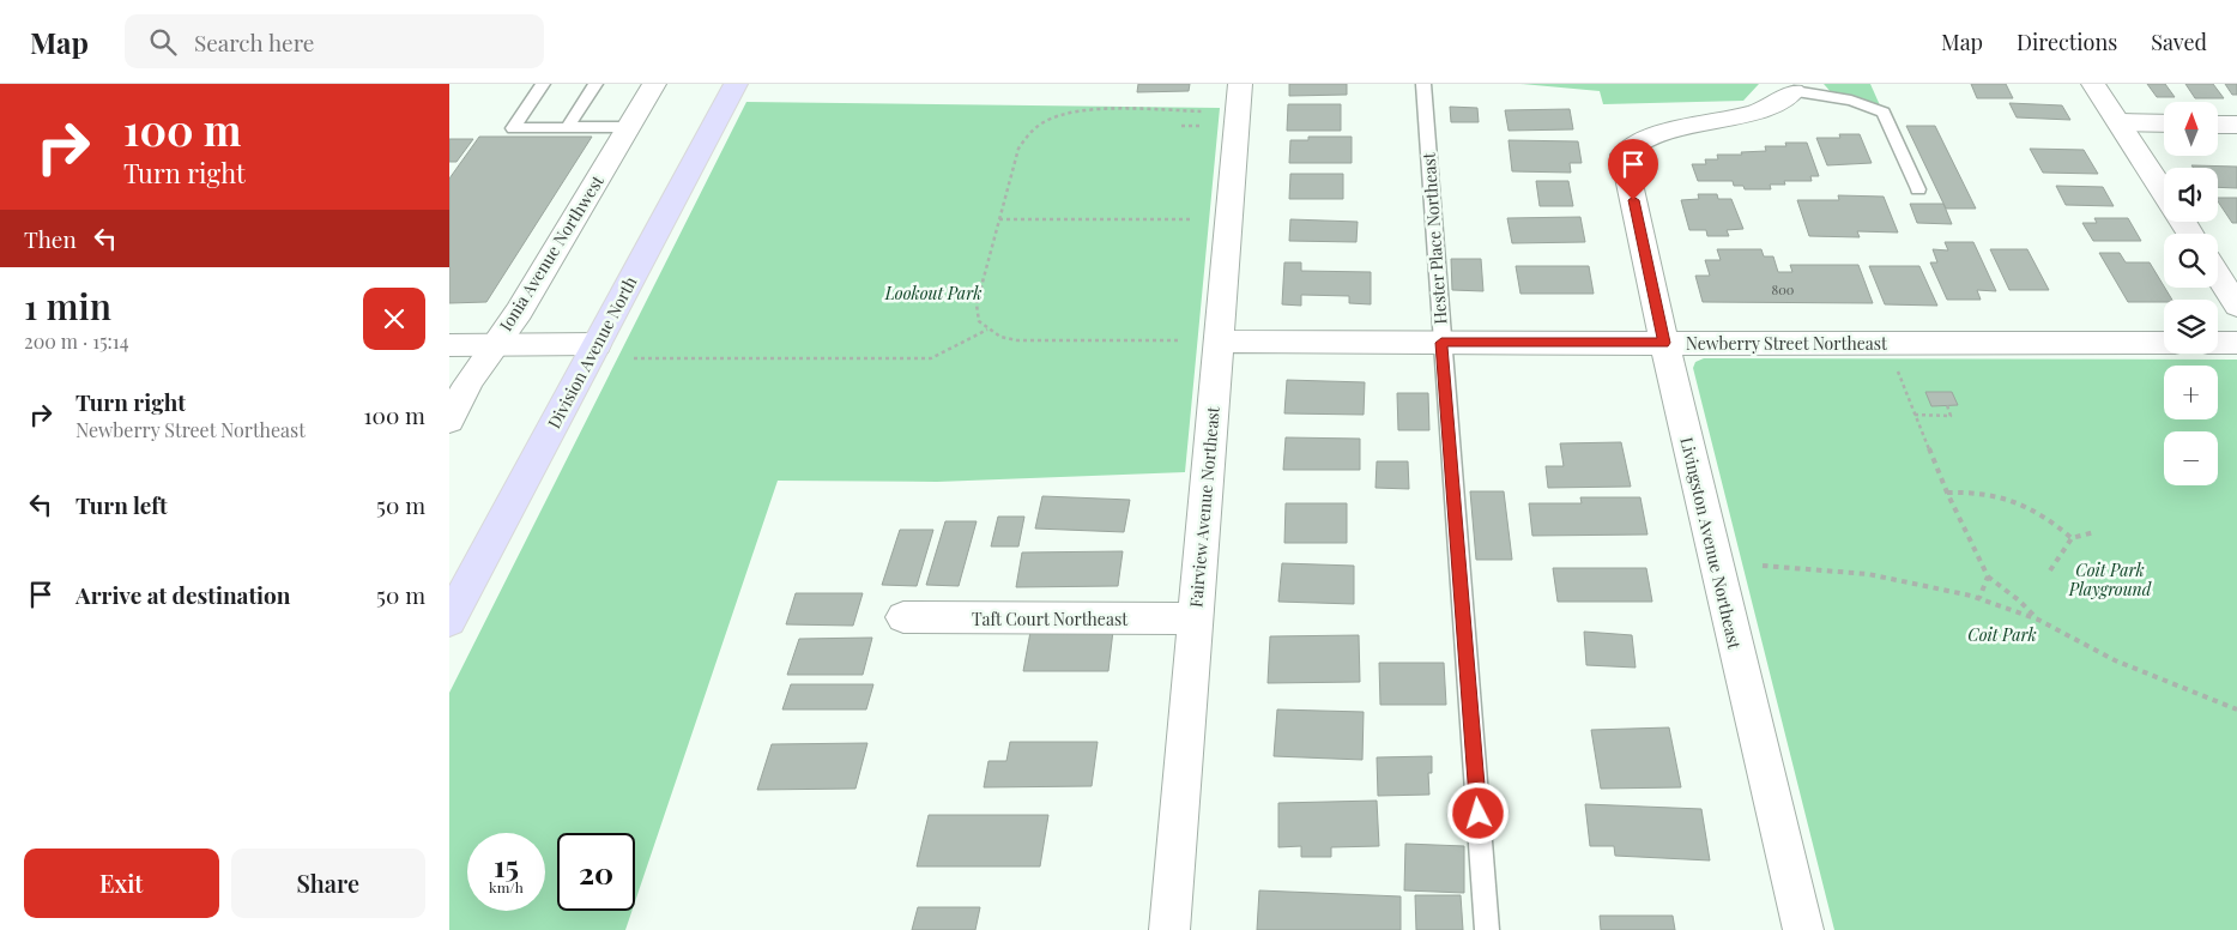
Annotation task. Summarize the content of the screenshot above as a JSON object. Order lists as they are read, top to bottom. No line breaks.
{"streets":{"main road":["Division Avenue North"],"street":["Ionia Avenue Northwest","Newberry Street Northeast","Fairview Avenue Northeast","Livingston Avenue Northeast","Taft Court Northeast"],"lane":["Hester Place Northeast"]},"crossings":[["Hester Place Northeast","Newberry Street Northeast"],["Newberry Street Northeast","Fairview Avenue Northeast"],["Newberry Street Northeast","Livingston Avenue Northeast"],["Fairview Avenue Northeast","Taft Court Northeast"]],"parks":["Lookout Park","Coit Park Playground","Coit Park"],"house_numbers":["800"],"north":"top","page":{"header":"Map","search":"Search here","nav":["Map","Directions","Saved"],"turn":["100 m","Turn right"],"map_buttons":["+","−"],"then":"Then","heading":["1 min","200 m · 15:14"],"list":[{"name":"Turn right","note":"Newberry Street Northeast","value":"100 m"},{"name":"Turn left","value":"50 m"},{"name":"Arrive at destination","value":"50 m"}],"speed":"15 km/h","limit":"20","buttons":["Exit","Share"]}}
